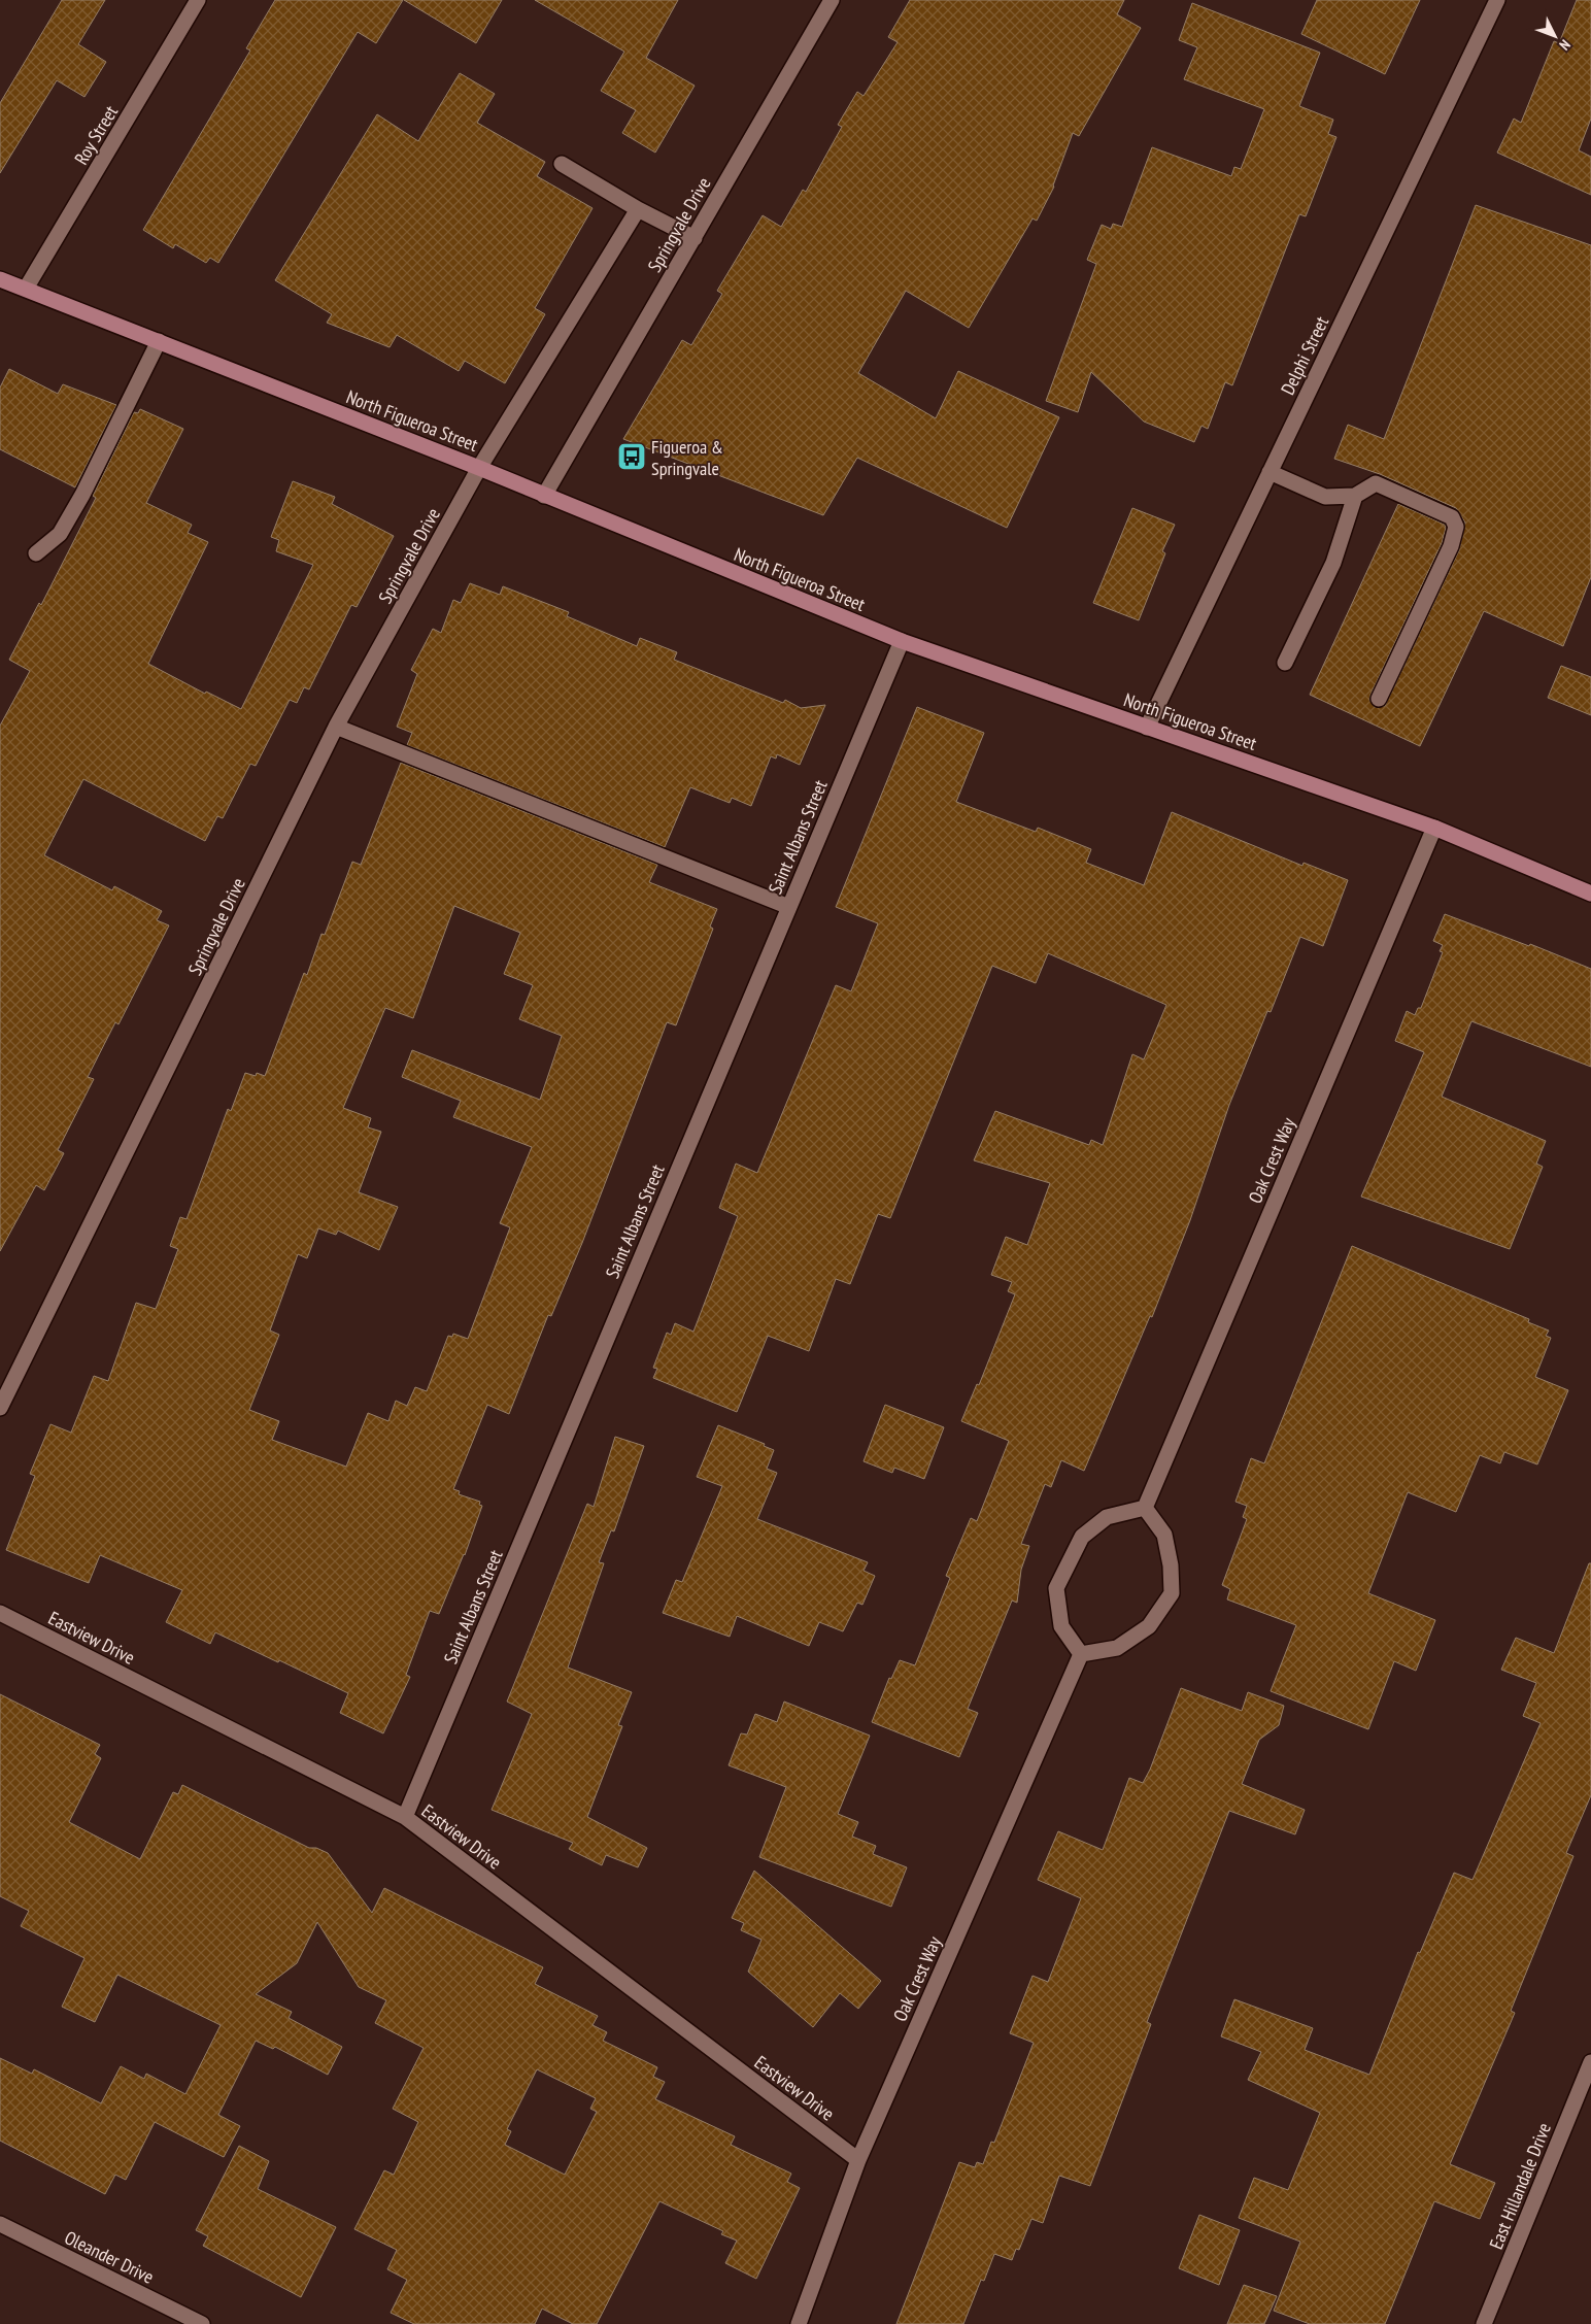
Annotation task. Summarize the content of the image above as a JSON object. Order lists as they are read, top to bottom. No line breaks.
{"streets":{"main road":["North Figueroa Street"],"street":["Roy Street","Springvale Drive","Delphi Street","Saint Albans Street","Oak Crest Way","Eastview Drive","East Hillandale Drive","Oleander Drive"]},"crossings":[["Roy Street","North Figueroa Street"],["Springvale Drive","North Figueroa Street"],["Delphi Street","North Figueroa Street"],["North Figueroa Street","Saint Albans Street"],["North Figueroa Street","Oak Crest Way"],["Saint Albans Street","Eastview Drive"],["Oak Crest Way","Eastview Drive"]],"places":{"bus stop":["Figueroa & Springvale"]},"north":"bottom right"}
